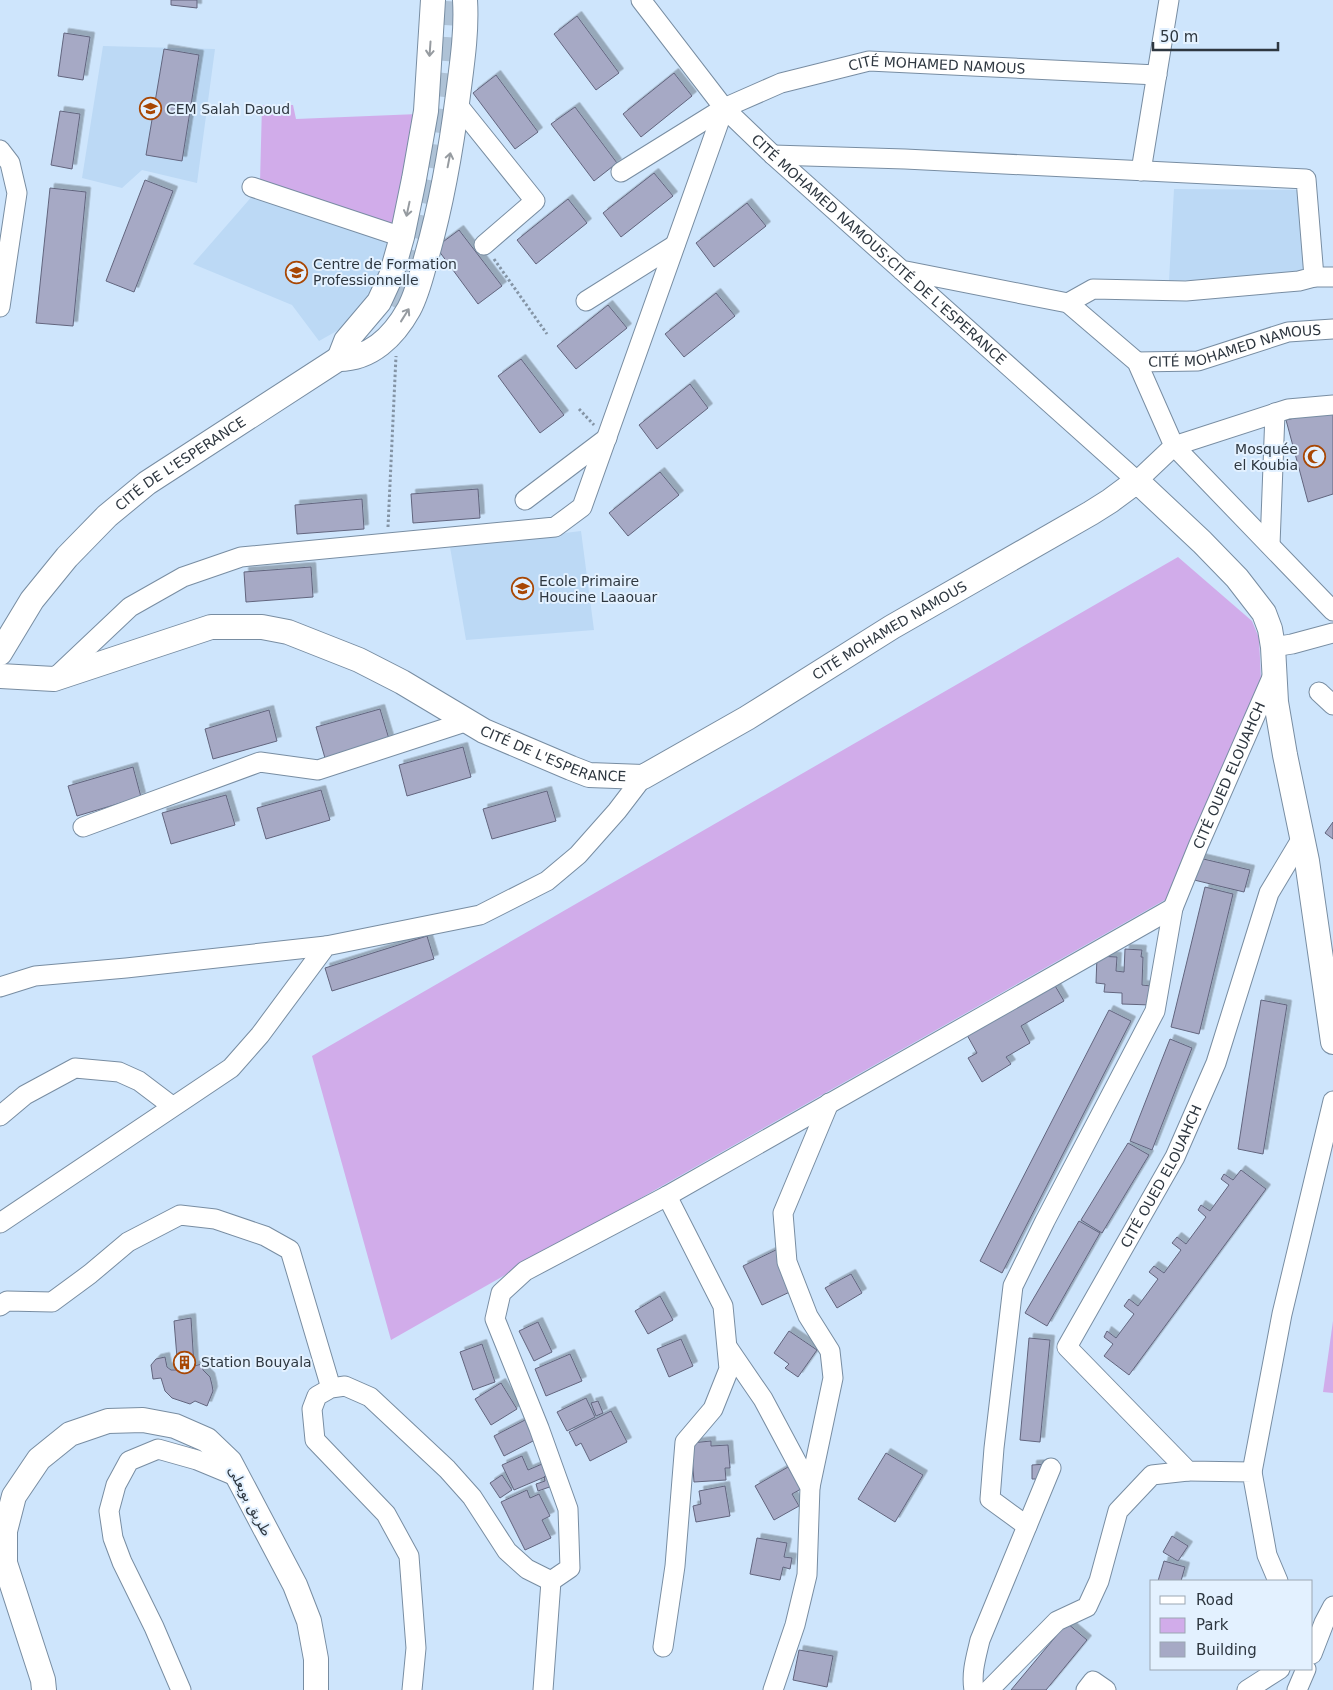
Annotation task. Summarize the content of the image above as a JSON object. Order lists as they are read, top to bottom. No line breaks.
{"streets":{"main road":["CITÉ MOHAMED NAMOUS","CITÉ DE L'ESPERANCE","طريق بويعلى"],"street":["CITÉ MOHAMED NAMOUS;CITÉ DE L'ESPERANCE","CITÉ OUED ELOUAHCH"]},"crossings":[["CITÉ MOHAMED NAMOUS","CITÉ MOHAMED NAMOUS;CITÉ DE L'ESPERANCE"],["CITÉ MOHAMED NAMOUS","CITÉ DE L'ESPERANCE"]],"places":{"school or university":["CEM Salah Daoud","Centre de Formation Professionnelle","Ecole Primaire Houcine Laaouar"],"mosque":["Mosquée el Koubia"],"building":["Station Bouyala"]},"legend":["Road","Park","Building"],"scale_bar":"50 m"}
